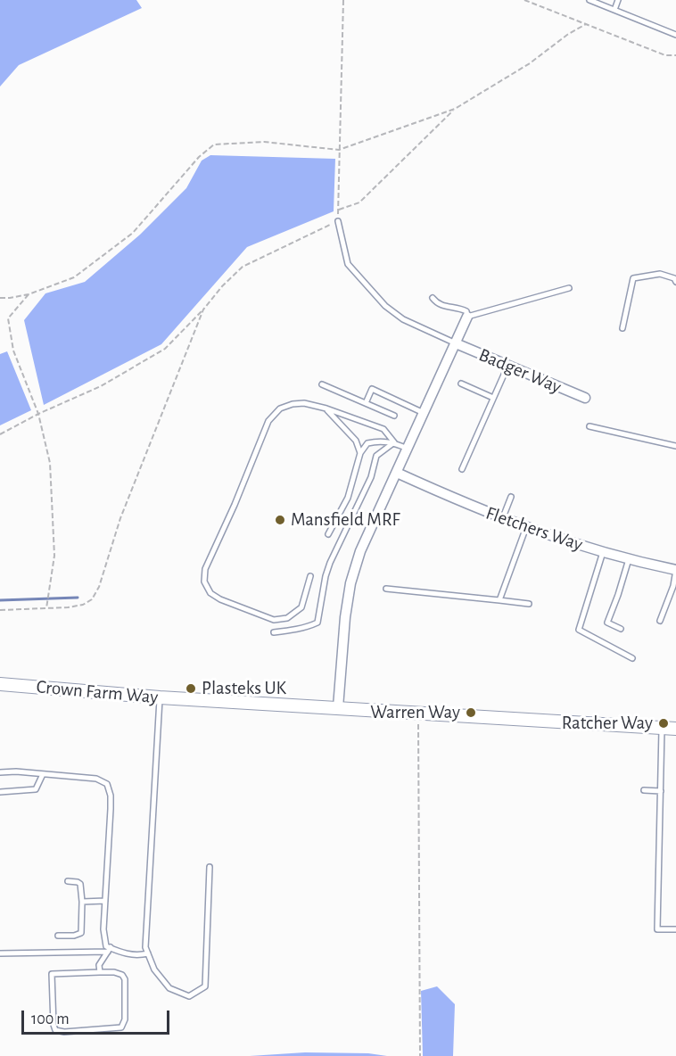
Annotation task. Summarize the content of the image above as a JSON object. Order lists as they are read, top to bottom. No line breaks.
{"streets":{"street":["Badger Way","Fletchers Way","Crown Farm Way"]},"places":["Mansfield MRF","Plasteks UK","Warren Way","Ratcher Way"],"scale_bar":"100 m"}
